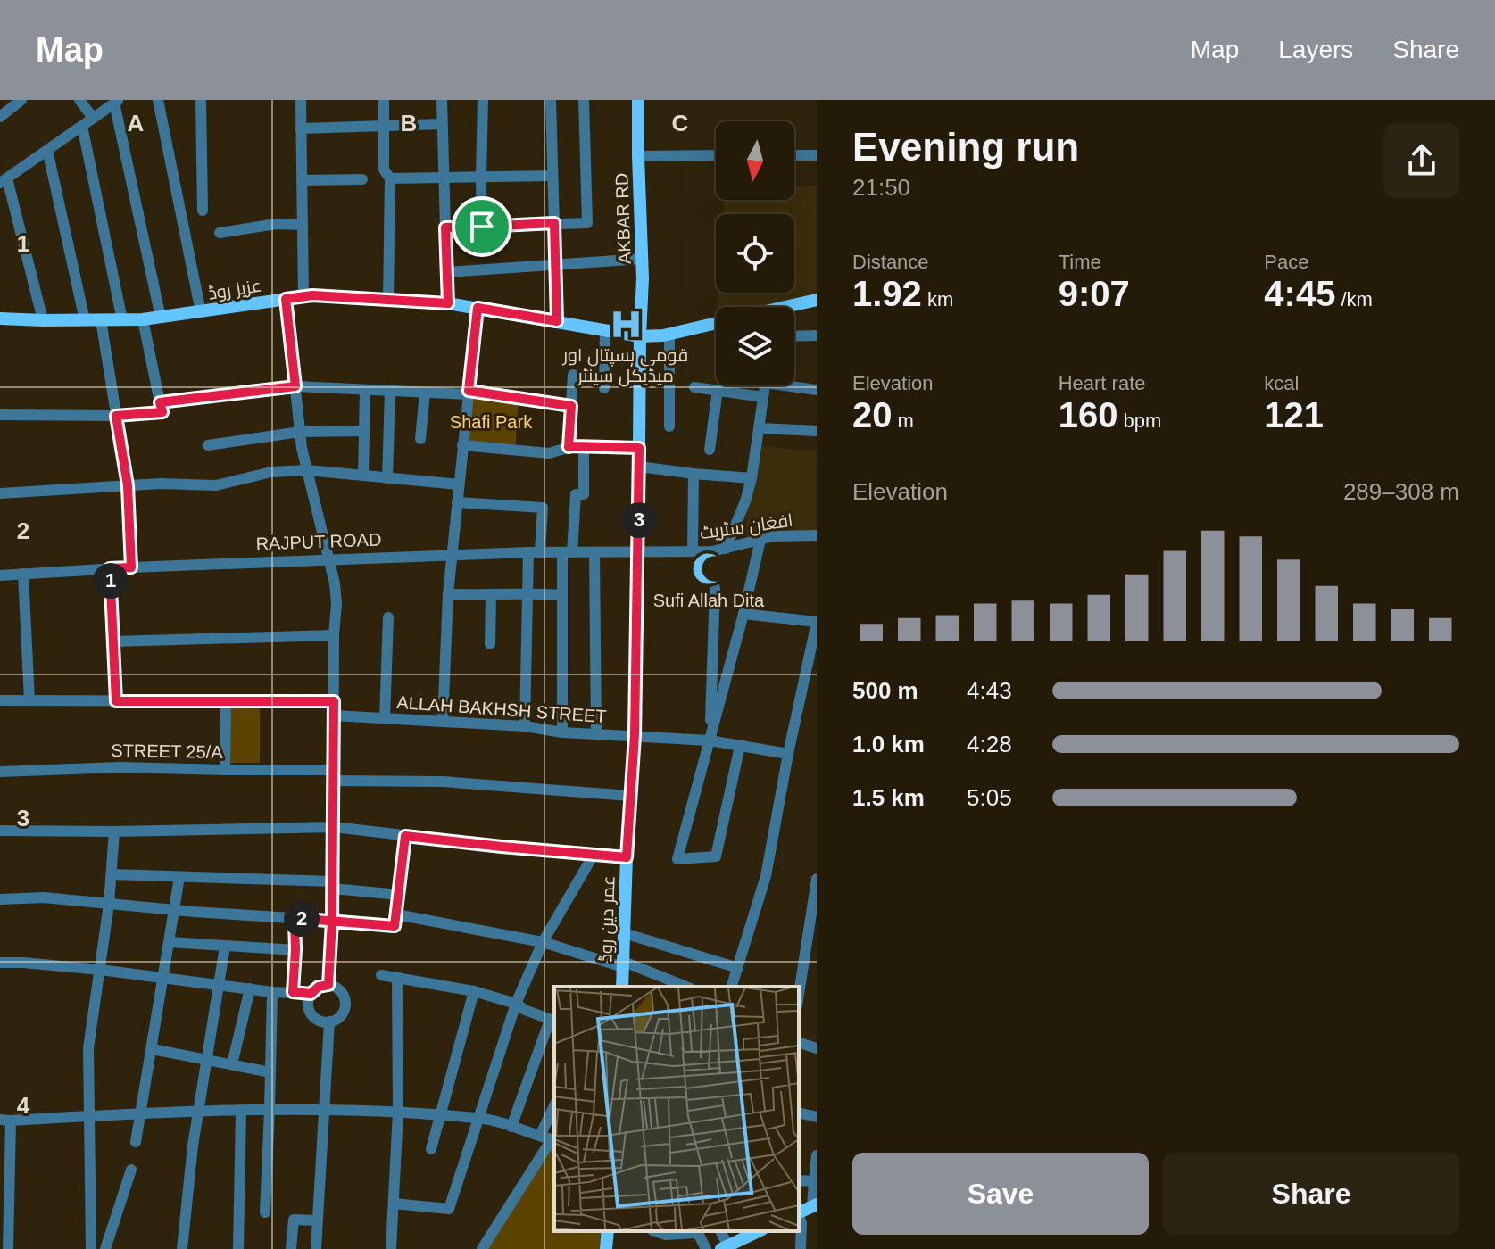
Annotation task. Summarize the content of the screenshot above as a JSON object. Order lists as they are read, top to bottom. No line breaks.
{"streets":{"main road":["AKBAR RD","عزیز روڈ","عمر دین روڈ"],"street":["افغان سٹریٹ","RAJPUT ROAD","ALLAH BAKHSH STREET","STREET 25/A"]},"crossings":[["AKBAR RD","عزیز روڈ"],["AKBAR RD","عمر دین روڈ"],["عزیز روڈ","عمر دین روڈ"],["افغان سٹریٹ","RAJPUT ROAD"],["افغان سٹریٹ","عمر دین روڈ"],["RAJPUT ROAD","عمر دین روڈ"],["ALLAH BAKHSH STREET","عمر دین روڈ"],["STREET 25/A","عمر دین روڈ"]],"parks":["Shafi Park"],"places":{"hospital":["قومی ہسپتال اور میڈیکل سینٹر"],"mosque":["Sufi Allah Dita"]},"north":"bottom","page":{"header":"Map","nav":["Map","Layers","Share"],"heading":["Evening run","21:50"],"stats":[["Distance","1.92 km"],["Time","9:07"],["Pace","4:45 /km"],["Elevation","20 m"],["Heart rate","160 bpm"],["kcal","121"]],"chart":["Elevation","289–308 m"],"pins":["3","1","2"],"list":[{"name":"500 m","note":"4:43"},{"name":"1.0 km","note":"4:28"},{"name":"1.5 km","note":"5:05"}],"buttons":["Save","Share"]},"grid":{"columns":["A","B","C"],"rows":["1","2","3","4"]}}
